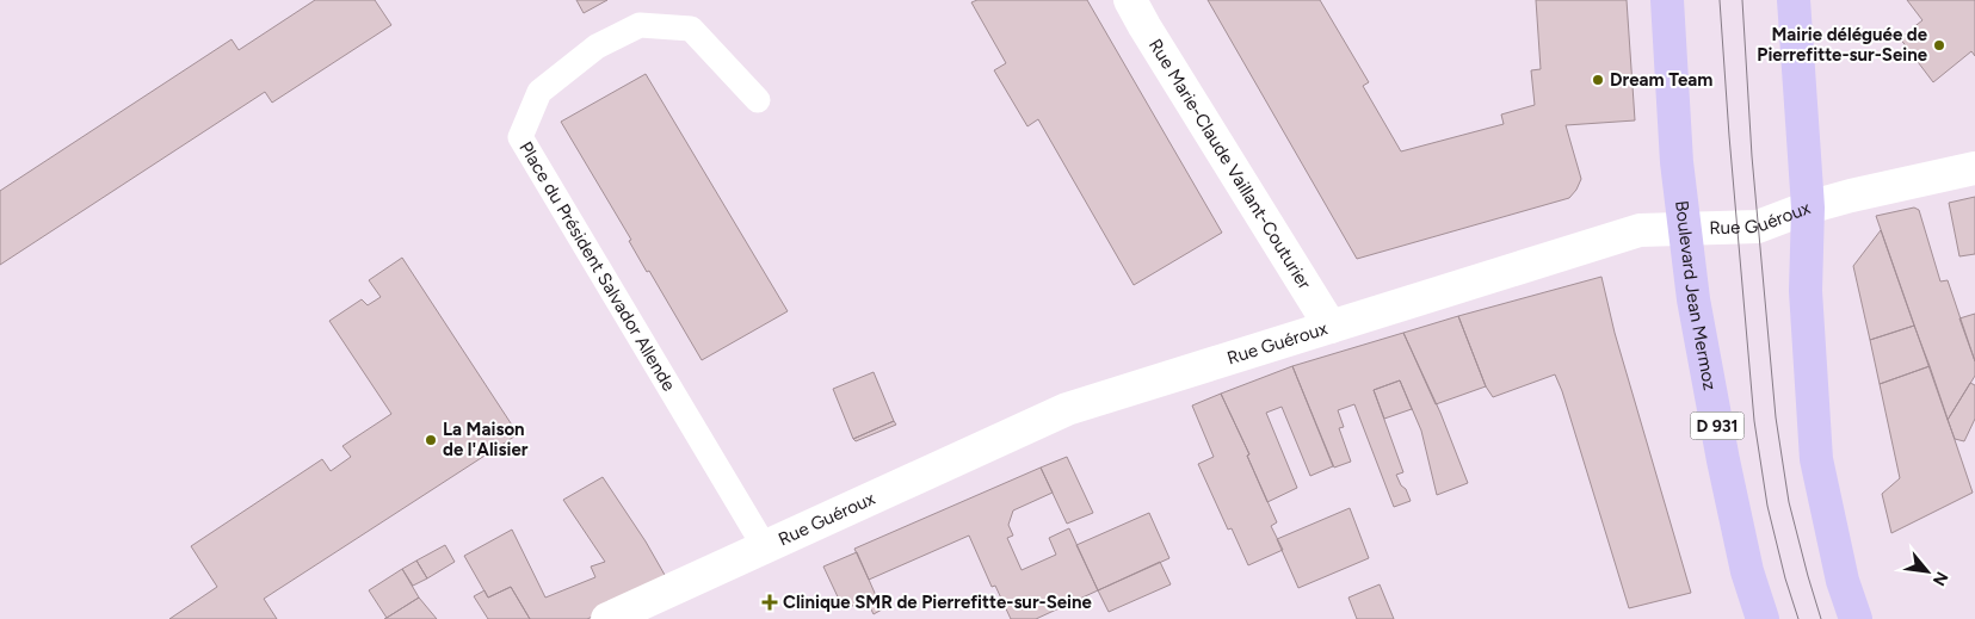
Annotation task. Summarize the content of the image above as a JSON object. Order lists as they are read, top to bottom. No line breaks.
{"streets":{"main road":["Boulevard Jean Mermoz","D 931"],"street":["Rue Marie-Claude Vaillant-Couturier","Rue Guéroux"],"lane":["Place du Président Salvador Allende"]},"crossings":[["Rue Marie-Claude Vaillant-Couturier","Rue Guéroux"],["Rue Guéroux","Place du Président Salvador Allende"],["Rue Guéroux","Boulevard Jean Mermoz"]],"places":{"other":["Mairie déléguée de Pierrefitte-sur-Seine","Dream Team","La Maison de l'Alisier"],"health":["Clinique SMR de Pierrefitte-sur-Seine"]},"north":"bottom right"}
